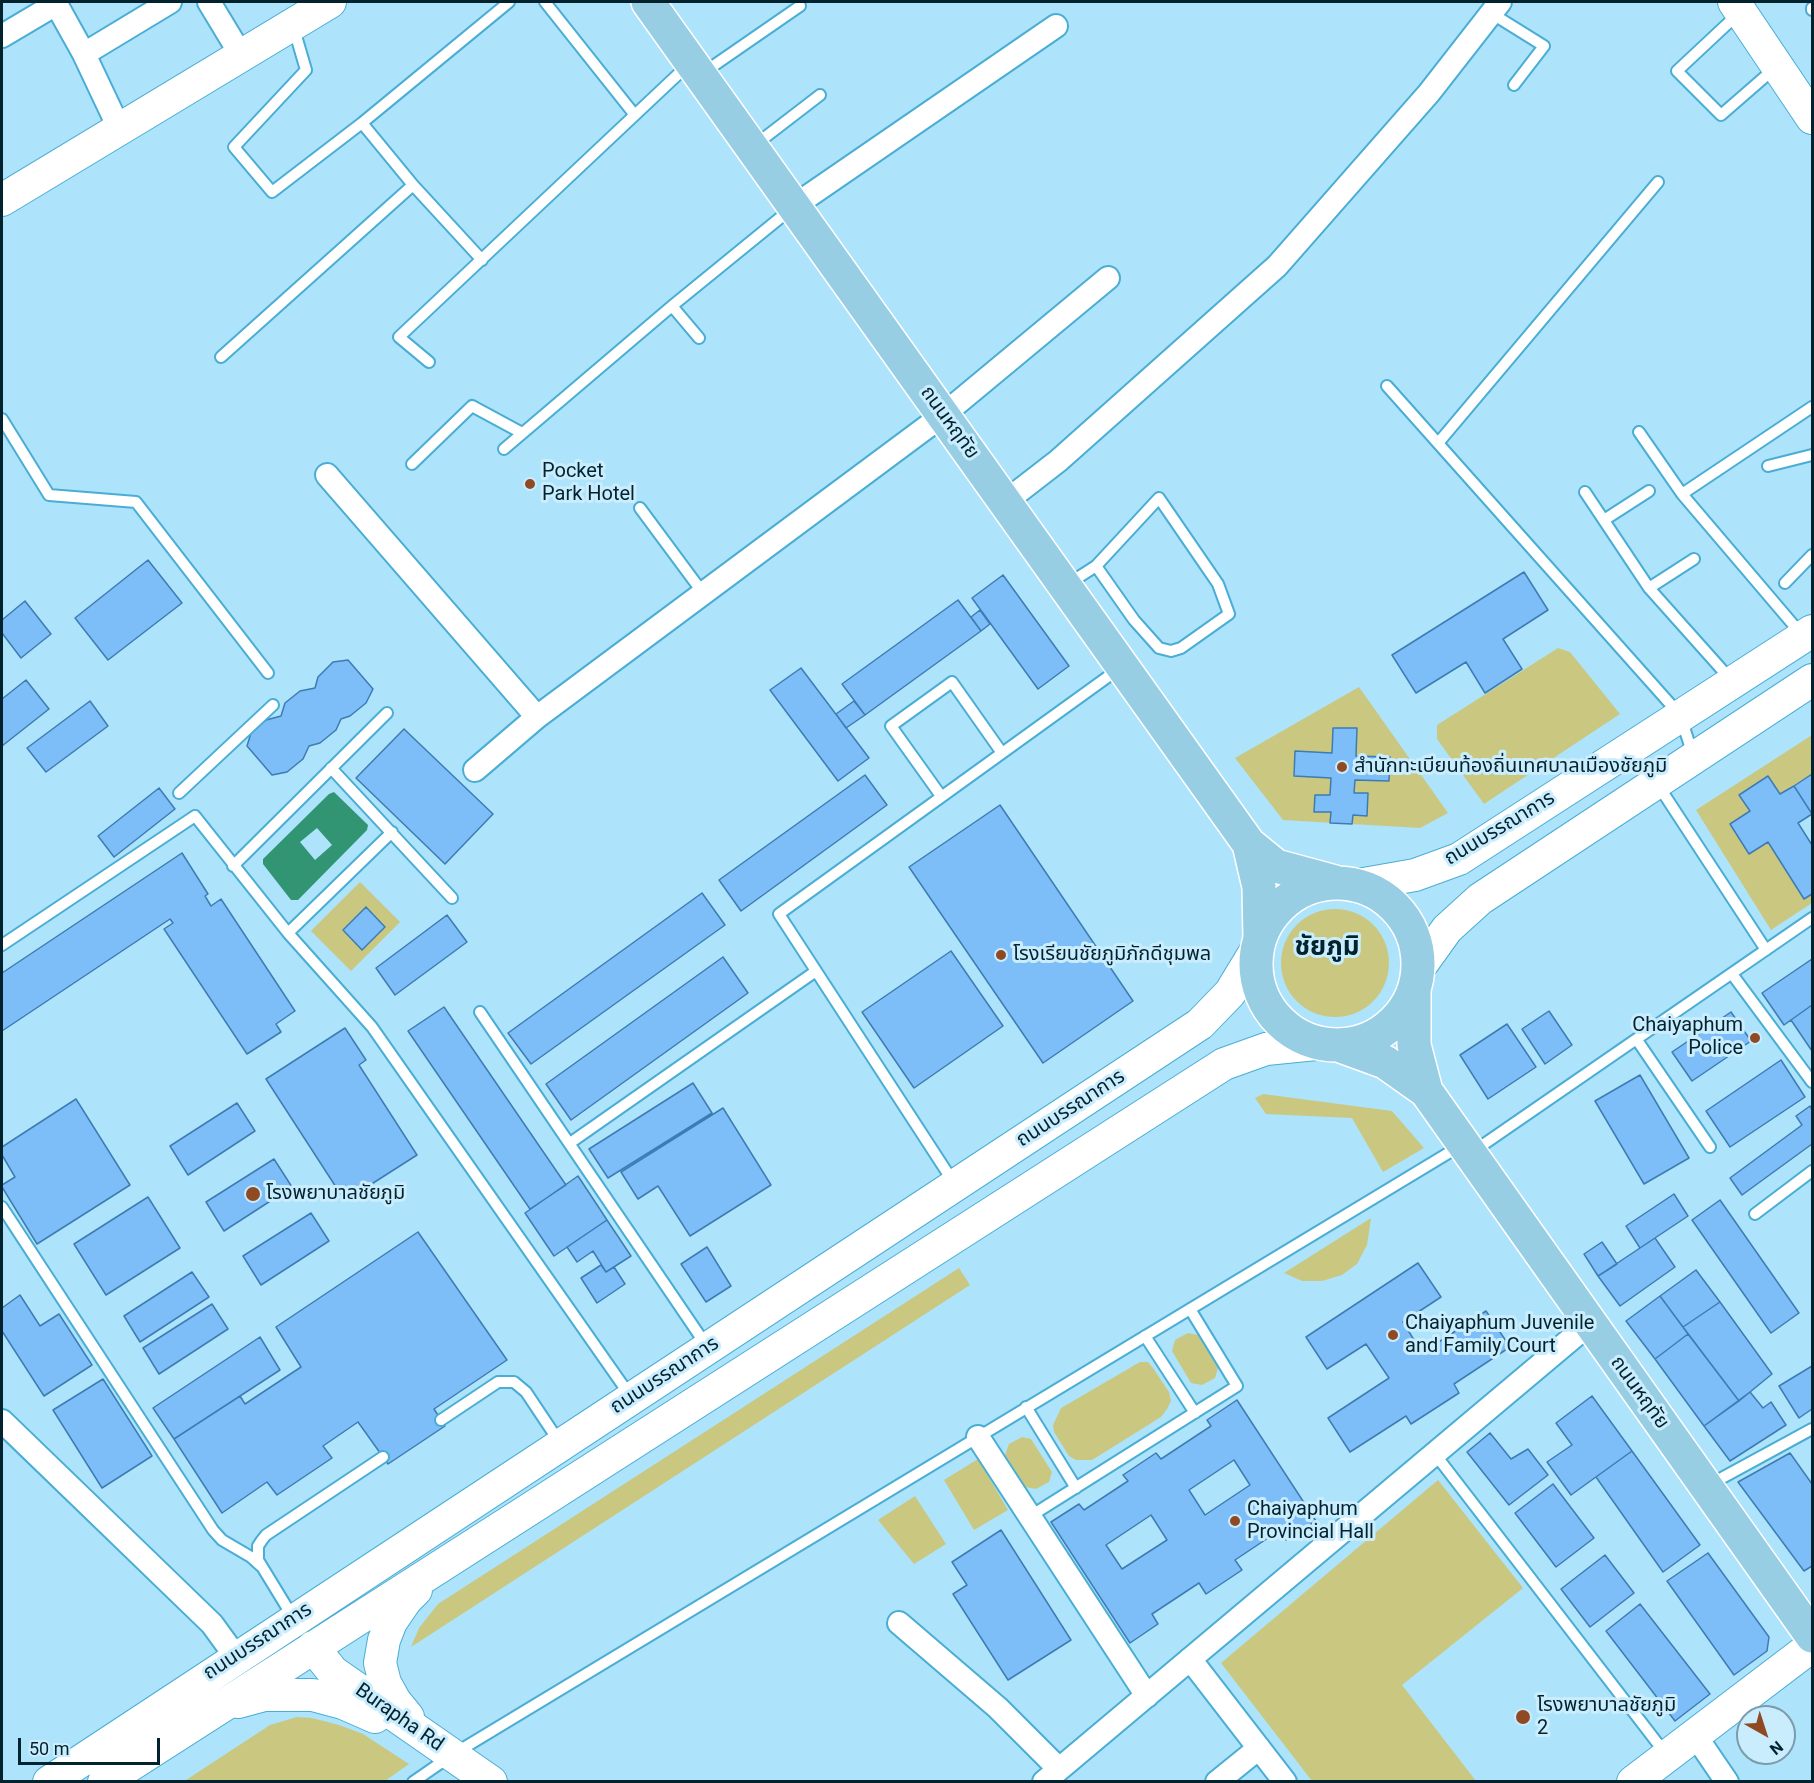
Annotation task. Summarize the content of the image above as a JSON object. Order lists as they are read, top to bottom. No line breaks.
{"streets":{"main road":["ถนนหฤทัย"],"street":["ถนนบรรณาการ","Burapha Rd"]},"crossings":[["ถนนหฤทัย","ถนนบรรณาการ"],["ถนนบรรณาการ","Burapha Rd"]],"districts":["ชัยภูมิ"],"places":["Pocket Park Hotel","สำนักทะเบียนท้องถิ่นเทศบาลเมืองชัยภูมิ","โรงเรียนชัยภูมิภักดีชุมพล","Chaiyaphum Police","โรงพยาบาลชัยภูมิ","Chaiyaphum Juvenile and Family Court","Chaiyaphum Provincial Hall","โรงพยาบาลชัยภูมิ 2"],"scale_bar":"50 m","north":"bottom right"}
